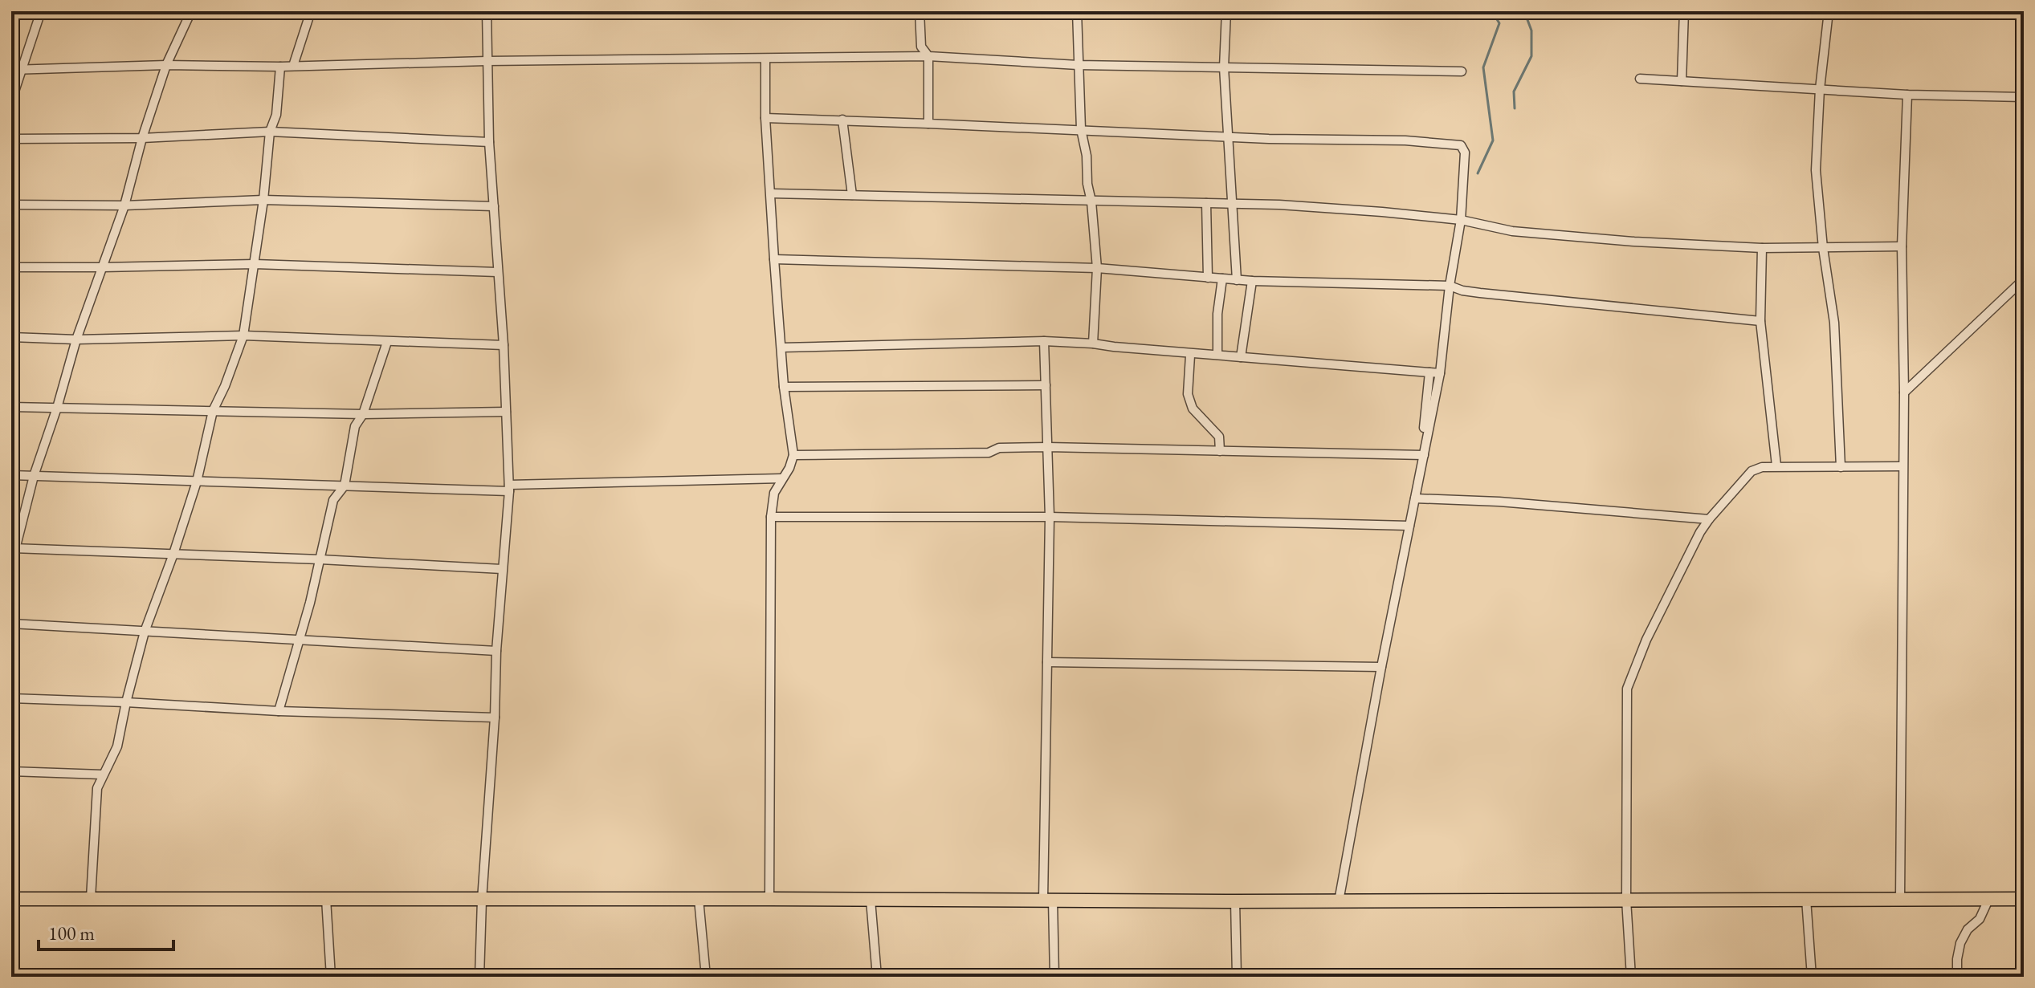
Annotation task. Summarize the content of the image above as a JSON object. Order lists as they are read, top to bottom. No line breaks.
{"scale_bar":"100 m"}
